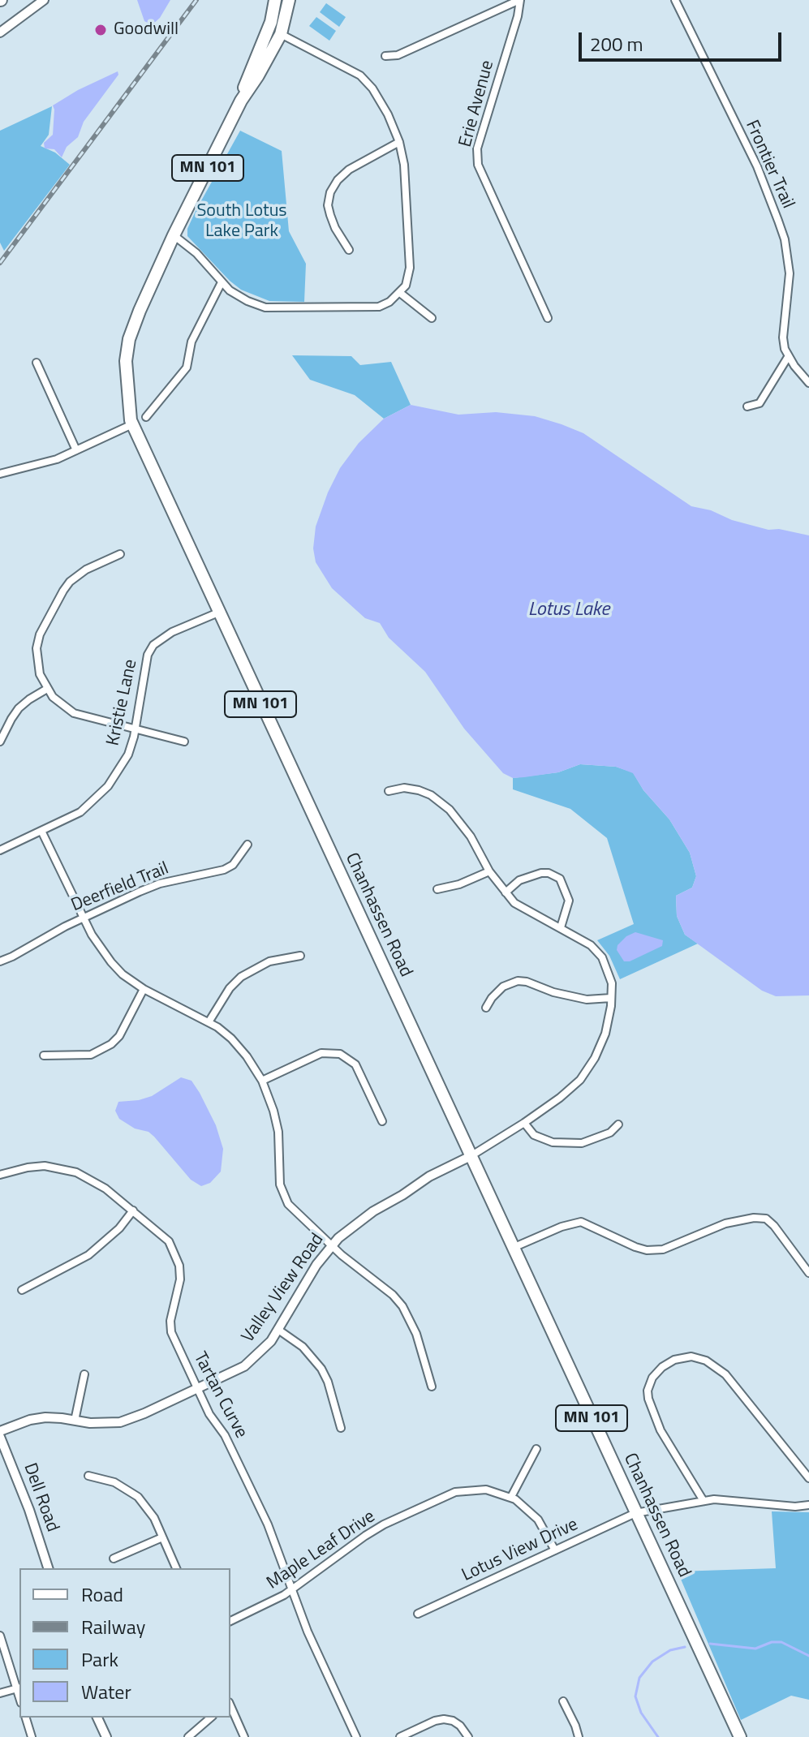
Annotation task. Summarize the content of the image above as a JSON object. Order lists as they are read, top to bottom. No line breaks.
{"streets":{"main road":["MN 101","Chanhassen Road"],"street":["Erie Avenue","Frontier Trail","Kristie Lane","Deerfield Trail","Valley View Road","Tartan Curve","Dell Road","Maple Leaf Drive","Lotus View Drive"]},"crossings":[["Kristie Lane","Chanhassen Road"],["Chanhassen Road","Valley View Road"],["Chanhassen Road","Lotus View Drive"],["Valley View Road","Tartan Curve"],["Tartan Curve","Maple Leaf Drive"],["Maple Leaf Drive","Lotus View Drive"]],"water":["Lotus Lake"],"parks":["South Lotus Lake Park"],"places":["Goodwill"],"legend":["Road","Railway","Park","Water"],"scale_bar":"200 m"}
